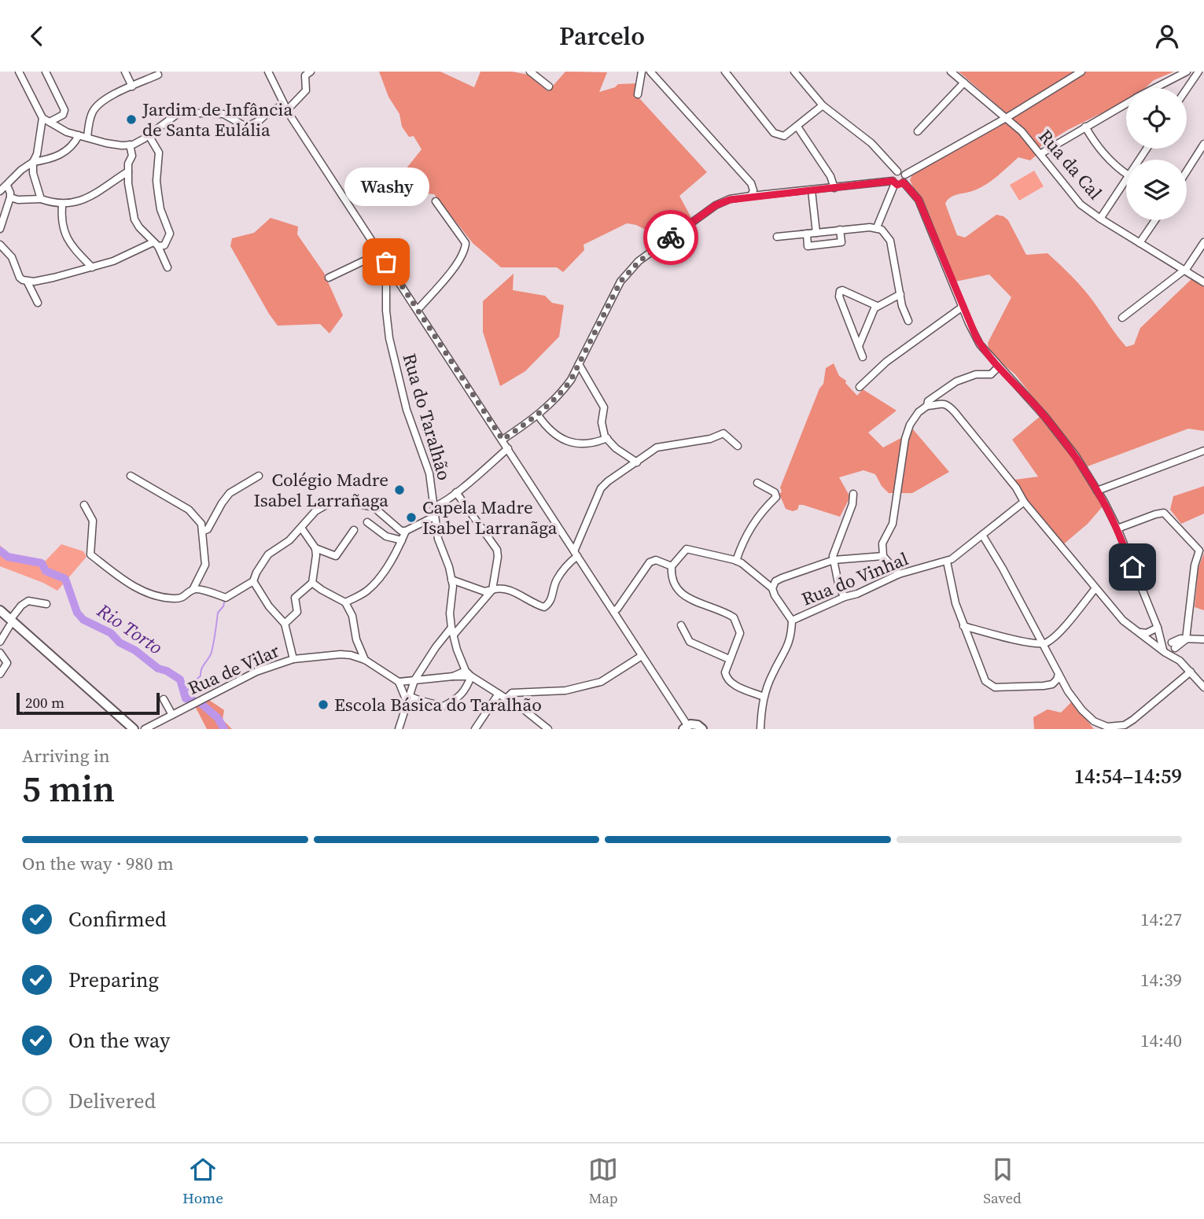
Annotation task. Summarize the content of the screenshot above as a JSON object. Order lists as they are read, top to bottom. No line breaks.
{"streets":{"street":["Rua da Cal","Rua do Taralhão","Rua do Vinhal","Rua de Vilar"]},"water":["Rio Torto"],"places":["Jardim de Infância de Santa Eulália","Washy","Colégio Madre Isabel Larrañaga","Capela Madre Isabel Larranãga","Escola Básica do Taralhão"],"scale_bar":"200 m","page":{"header":"Parcelo","bubble":"Washy","scale":"200 m","heading":["5 min","Arriving in","14:54–14:59"],"bar":"On the way · 980 m","list":[["Confirmed","14:27"],["Preparing","14:39"],["On the way","14:40"],"Delivered"],"tabs":["Home","Map","Saved"]}}
